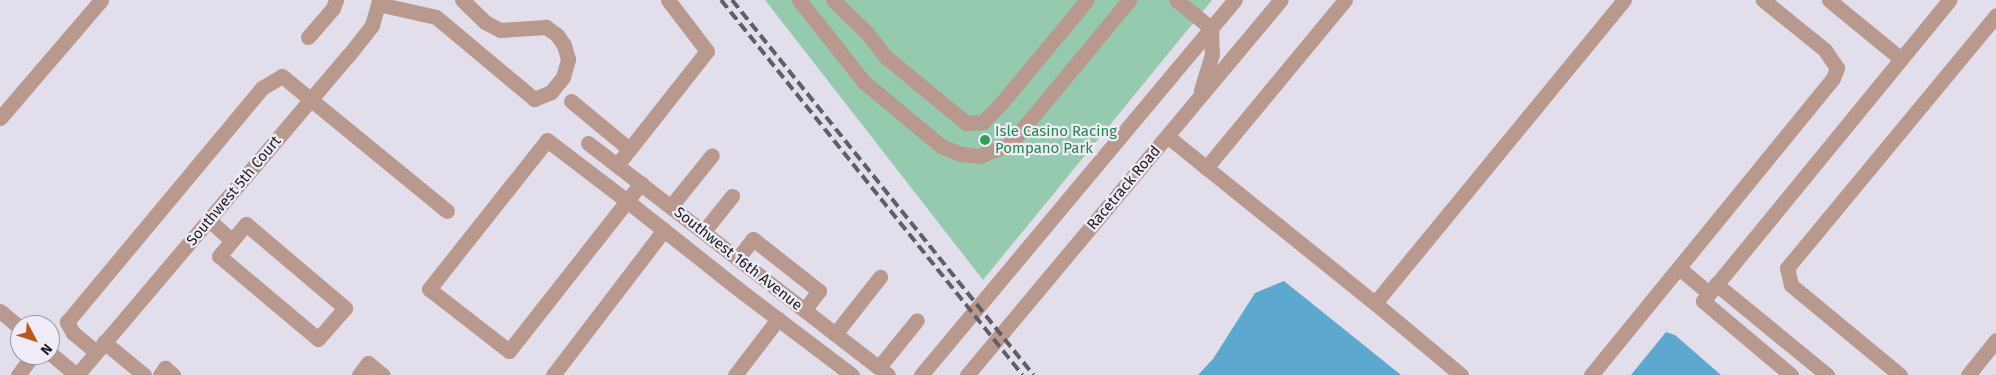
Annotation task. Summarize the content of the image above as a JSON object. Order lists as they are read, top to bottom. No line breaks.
{"streets":{"street":["Racetrack Road","Southwest 5th Court","Southwest 16th Avenue"]},"places":["Isle Casino Racing Pompano Park"],"north":"bottom right"}
